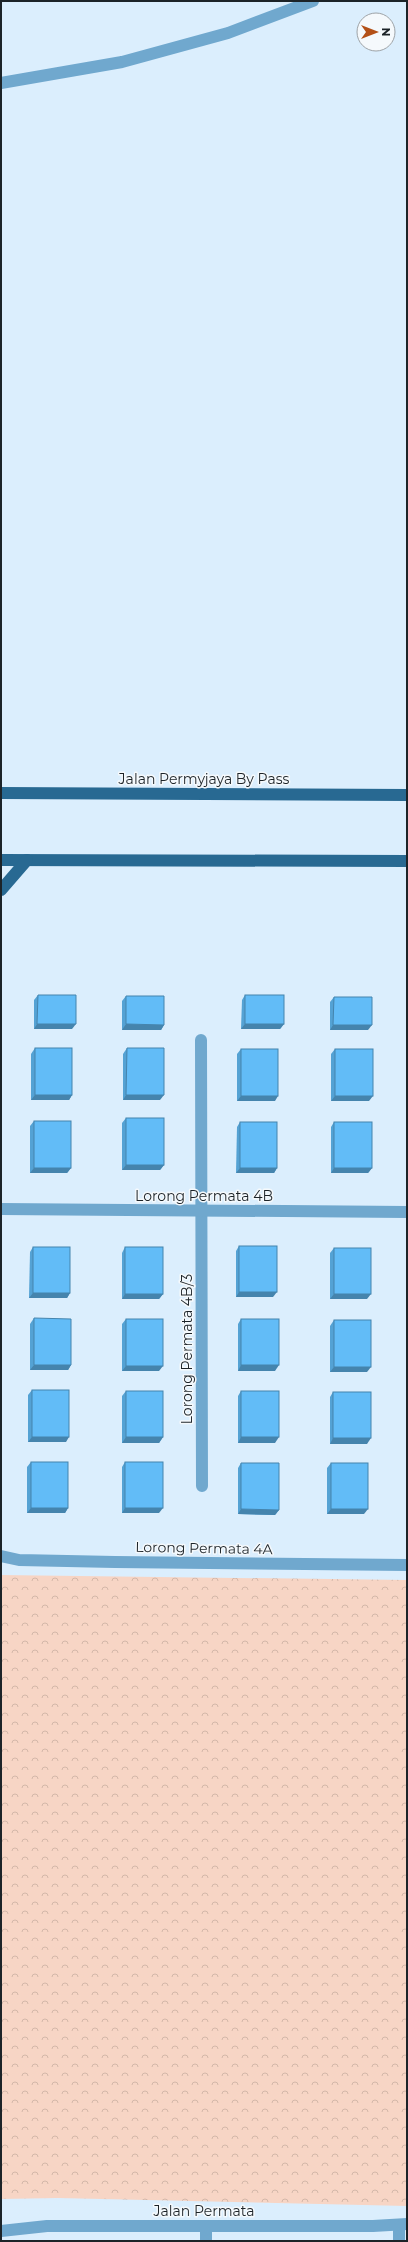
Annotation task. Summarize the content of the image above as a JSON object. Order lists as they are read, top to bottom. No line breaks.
{"streets":{"main road":["Jalan Permyjaya By Pass"],"street":["Lorong Permata 4B","Lorong Permata 4B/3","Lorong Permata 4A","Jalan Permata"]},"crossings":[["Lorong Permata 4B","Lorong Permata 4B/3"]],"north":"right"}
